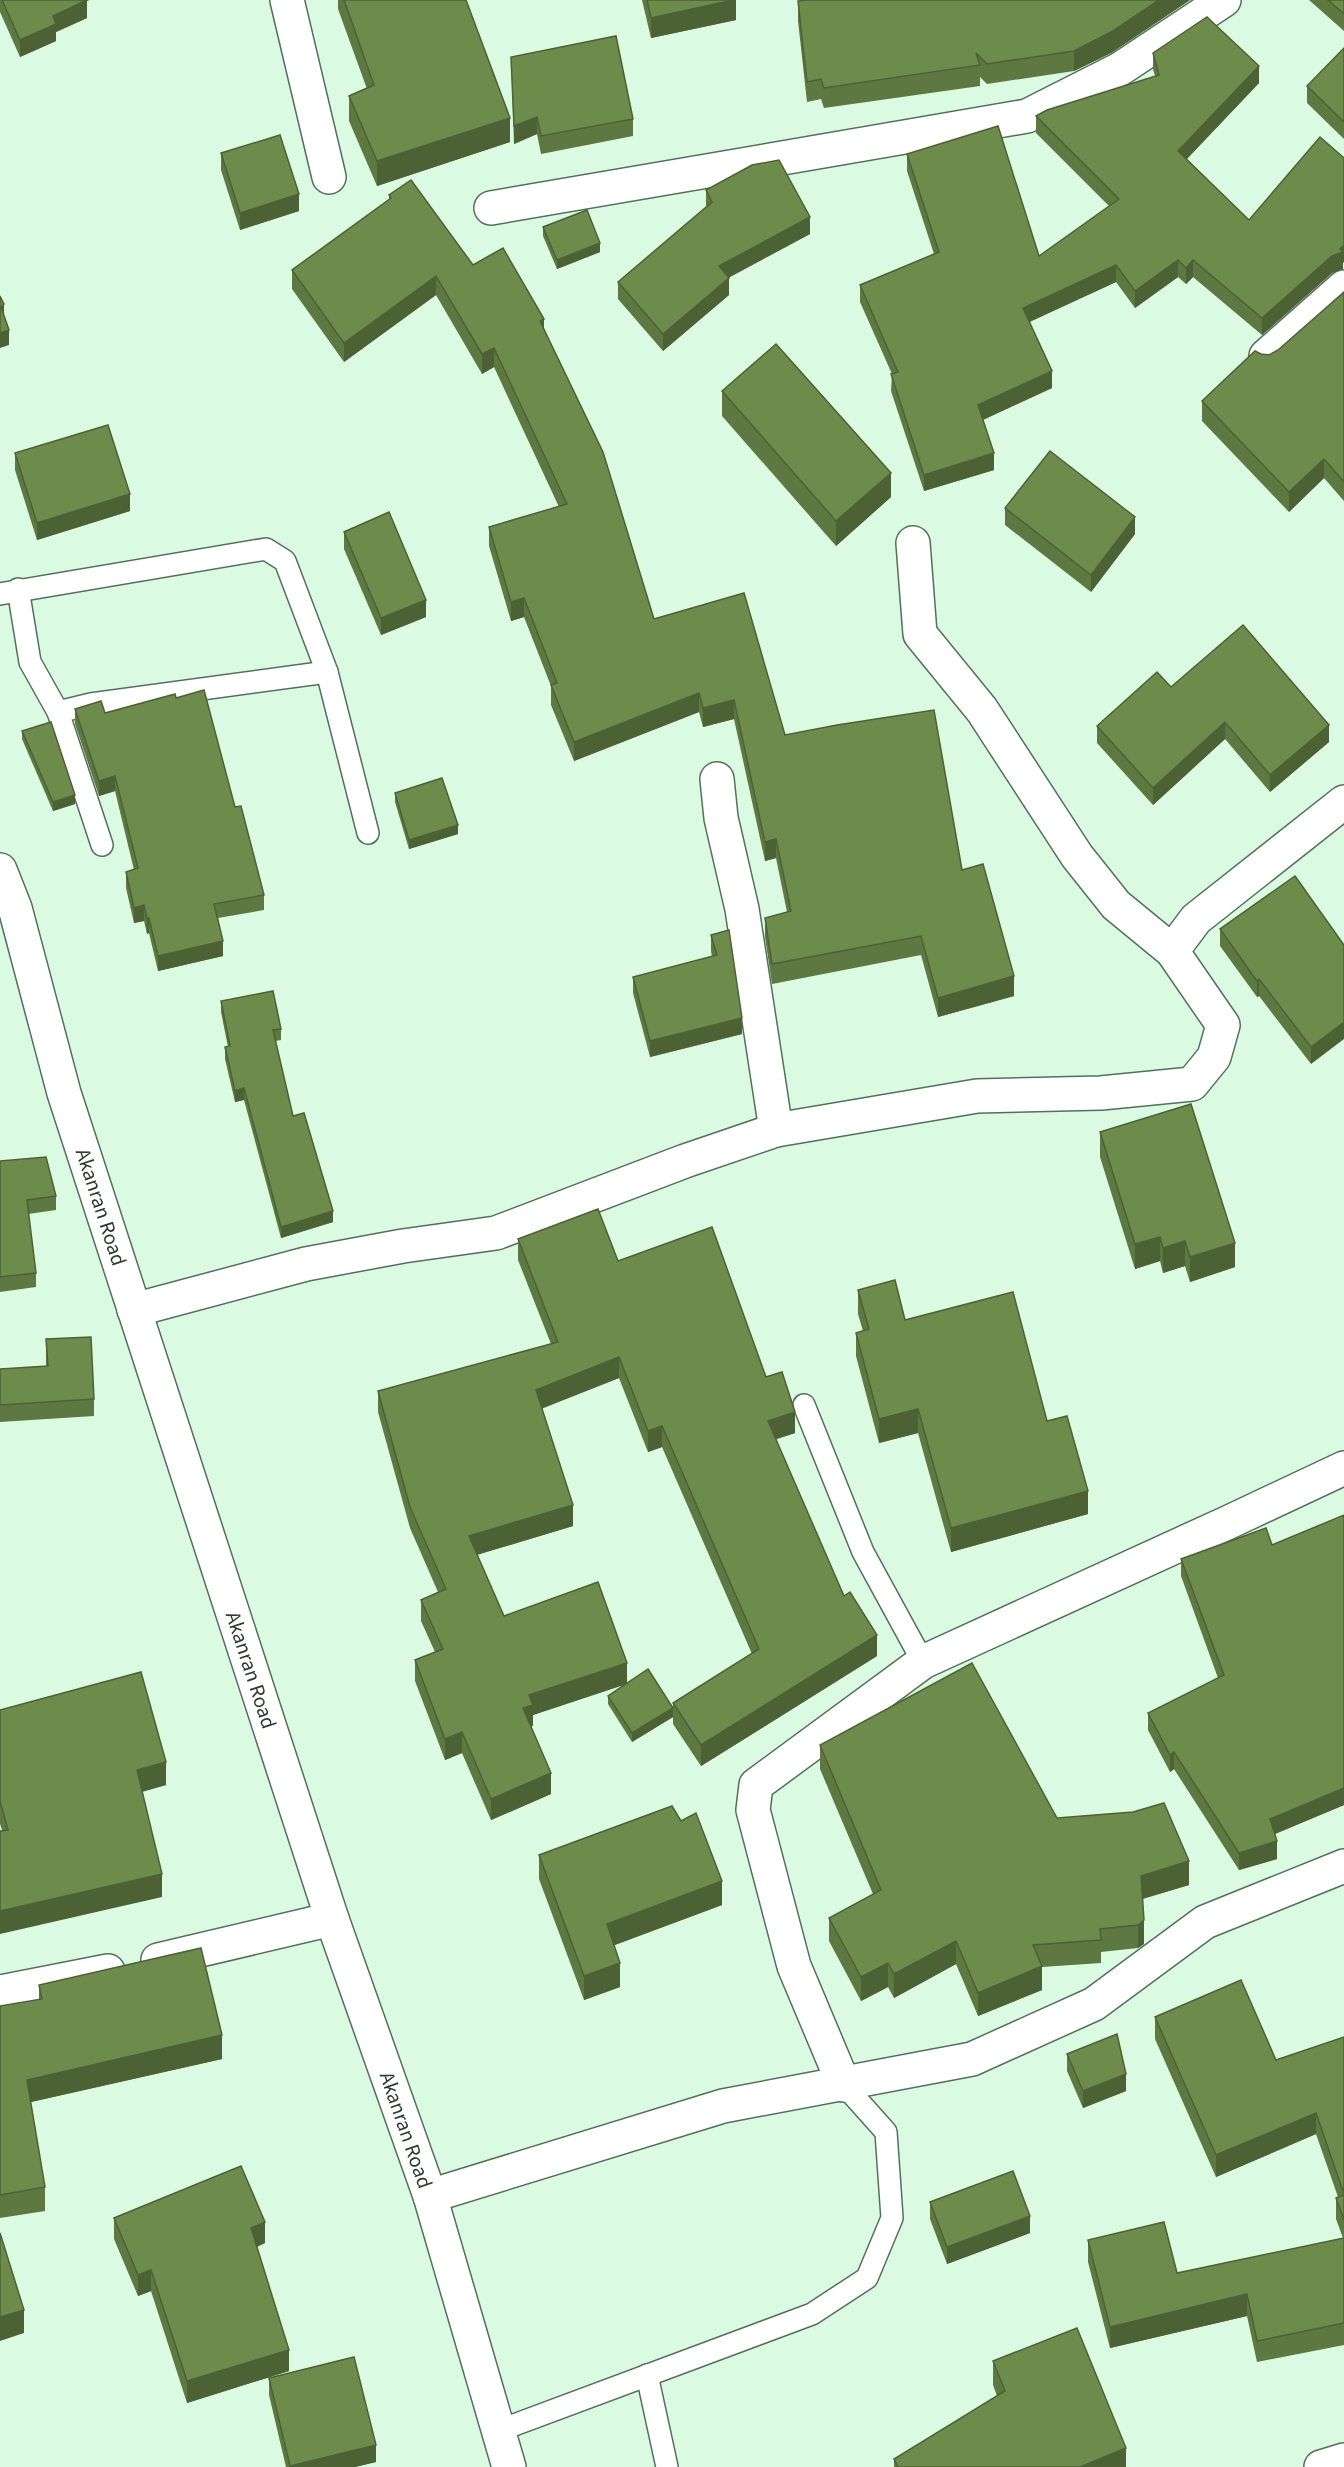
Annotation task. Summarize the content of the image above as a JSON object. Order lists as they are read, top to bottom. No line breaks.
{"streets":{"street":["Akanran Road"]}}
